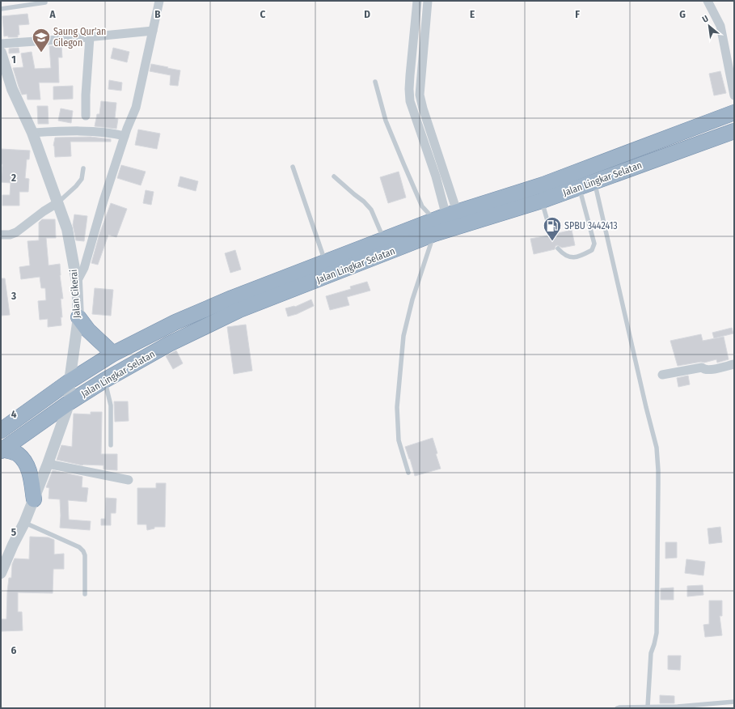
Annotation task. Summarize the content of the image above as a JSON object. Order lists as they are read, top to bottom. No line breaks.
{"streets":{"highway":["Jalan Lingkar Selatan"],"street":["Jalan Cikerai"]},"crossings":[["Jalan Lingkar Selatan","Jalan Cikerai"]],"places":{"school or university":["Saung Qur'an Cilegon"],"fuel station":["SPBU 3442413"]},"north":"top left","grid":{"columns":["A","B","C","D","E","F","G"],"rows":["1","2","3","4","5","6"]}}
